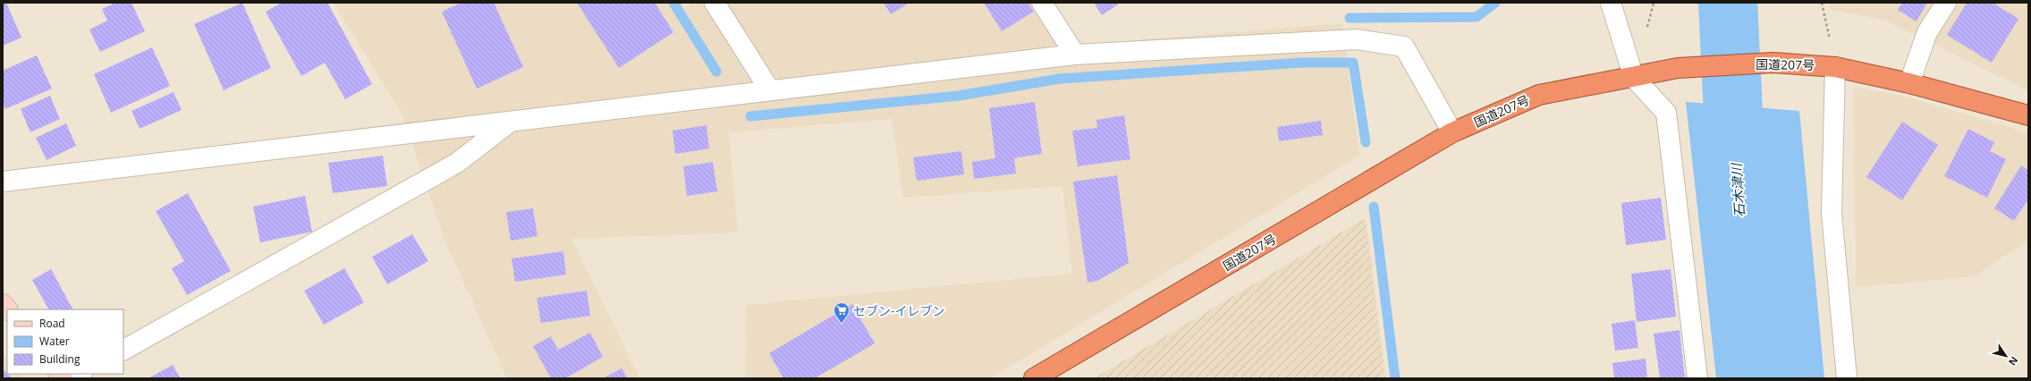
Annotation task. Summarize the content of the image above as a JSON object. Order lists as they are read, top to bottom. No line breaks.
{"streets":{"highway":["国道207号"]},"water":["石木津川"],"places":{"supermarket":["セブン-イレブン"]},"legend":["Road","Water","Building"],"north":"bottom right"}
